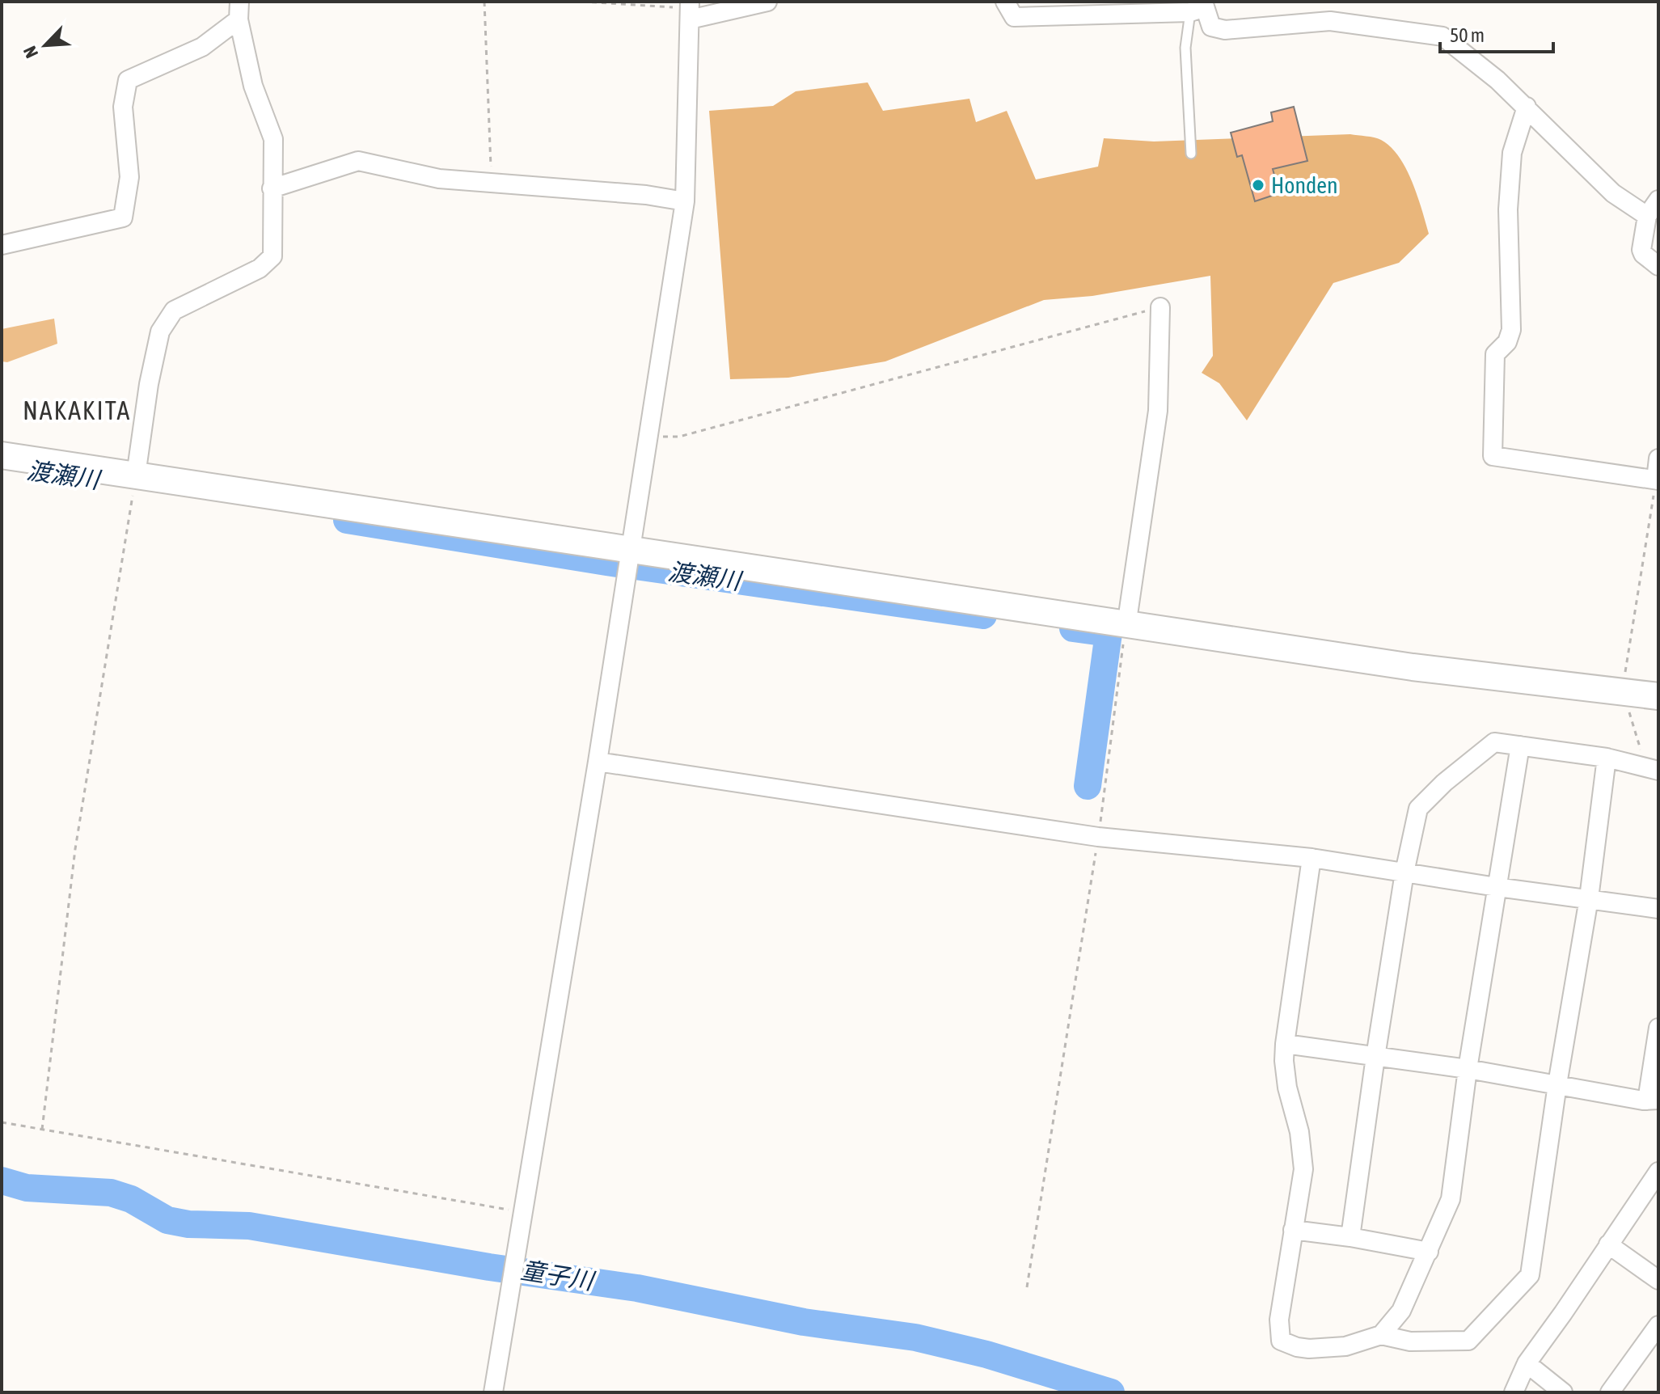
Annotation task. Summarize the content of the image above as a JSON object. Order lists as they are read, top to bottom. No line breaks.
{"districts":["NAKAKITA"],"water":["渡瀬川","童子川"],"places":["Honden"],"scale_bar":"50 m","north":"bottom left"}
